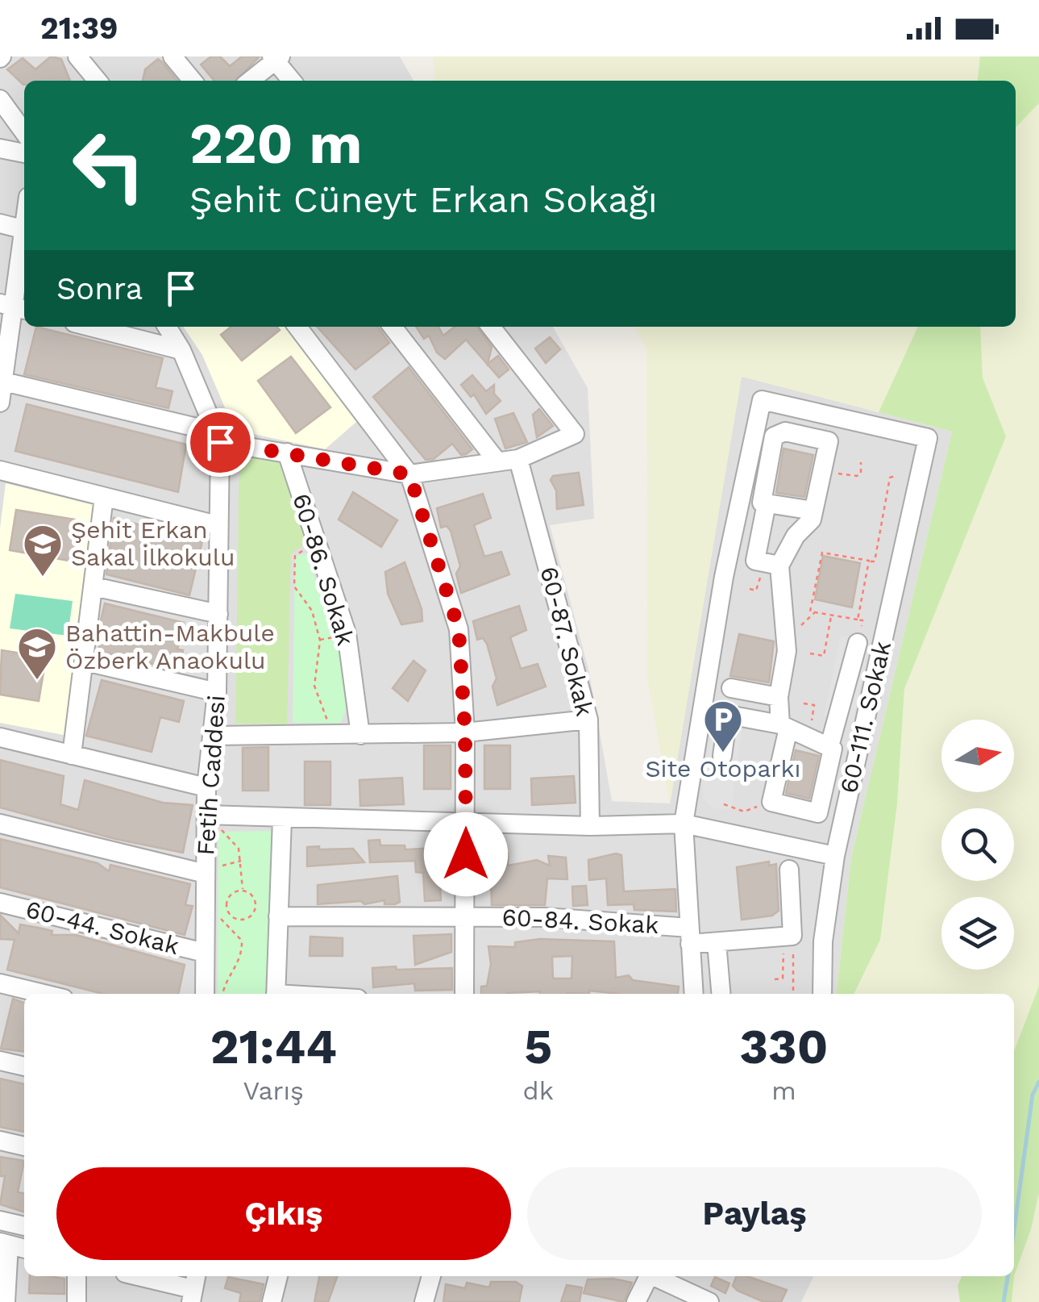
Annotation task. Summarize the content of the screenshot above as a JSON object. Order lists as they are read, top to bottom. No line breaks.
{"streets":{"street":["60-86. Sokak","60-87. Sokak","60-111. Sokak","Fetih Caddesi","60-84. Sokak","60-44. Sokak"]},"crossings":[["Fetih Caddesi","60-44. Sokak"]],"places":{"school or university":["Şehit Erkan Sakal İlkokulu","Bahattin-Makbule Özberk Anaokulu"],"parking":["Site Otoparkı"]},"north":"right","page":{"status":"21:39","turn":["220 m","Şehit Cüneyt Erkan Sokağı"],"then":"Sonra","eta":["21:44","Varış","5","dk","330","m"],"buttons":["Çıkış","Paylaş"]}}
